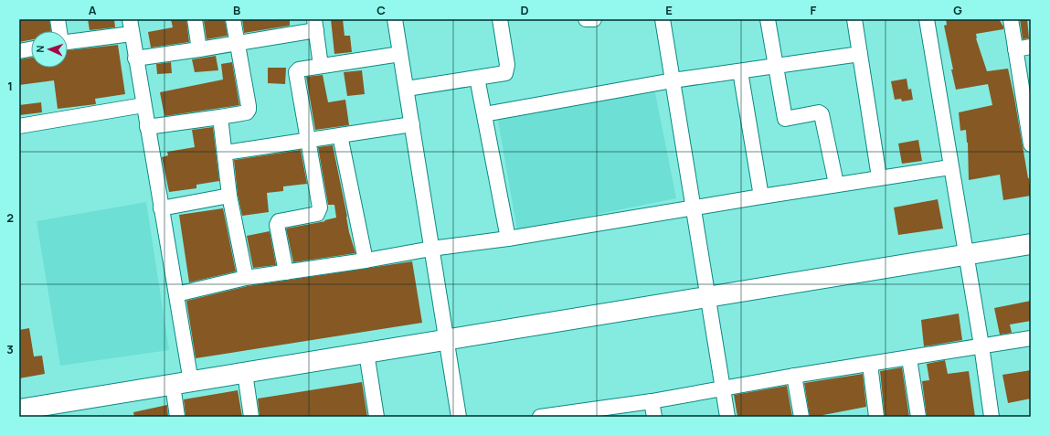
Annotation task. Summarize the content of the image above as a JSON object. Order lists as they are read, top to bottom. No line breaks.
{"north":"left","grid":{"columns":["A","B","C","D","E","F","G"],"rows":["1","2","3"]}}
